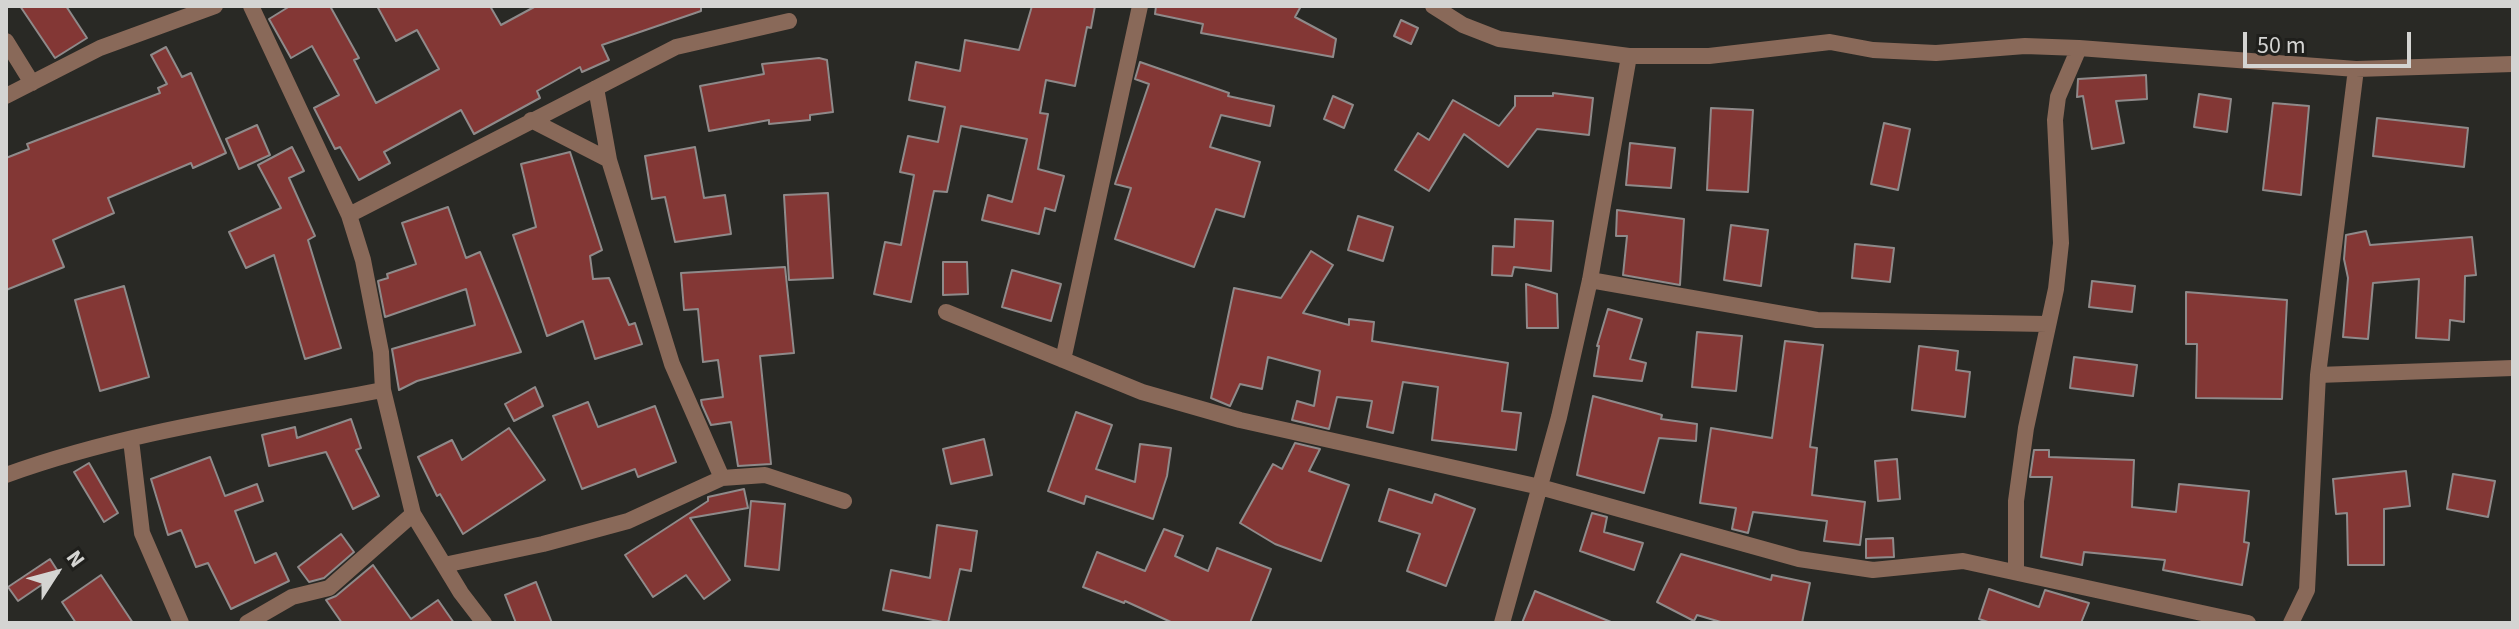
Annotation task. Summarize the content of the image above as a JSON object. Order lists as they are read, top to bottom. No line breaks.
{"scale_bar":"50 m","north":"top right"}
